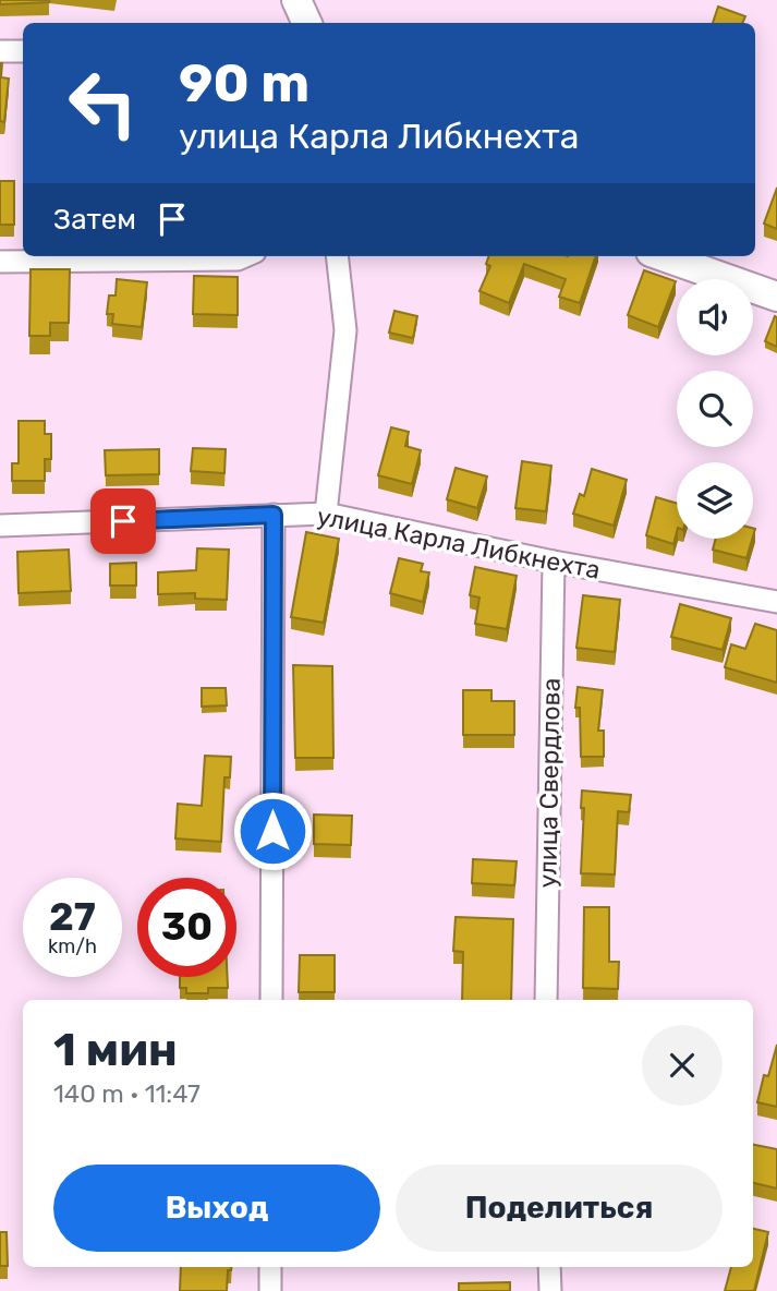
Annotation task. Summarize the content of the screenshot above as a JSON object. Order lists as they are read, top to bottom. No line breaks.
{"streets":{"street":["улица Карла Либкнехта","улица Свердлова"]},"crossings":[["улица Карла Либкнехта","улица Свердлова"]],"page":{"turn":["90 m","улица Карла Либкнехта"],"then":"Затем","speed":"27 km/h","limit":"30","heading":["1 мин","140 m · 11:47"],"buttons":["Выход","Поделиться"]}}
